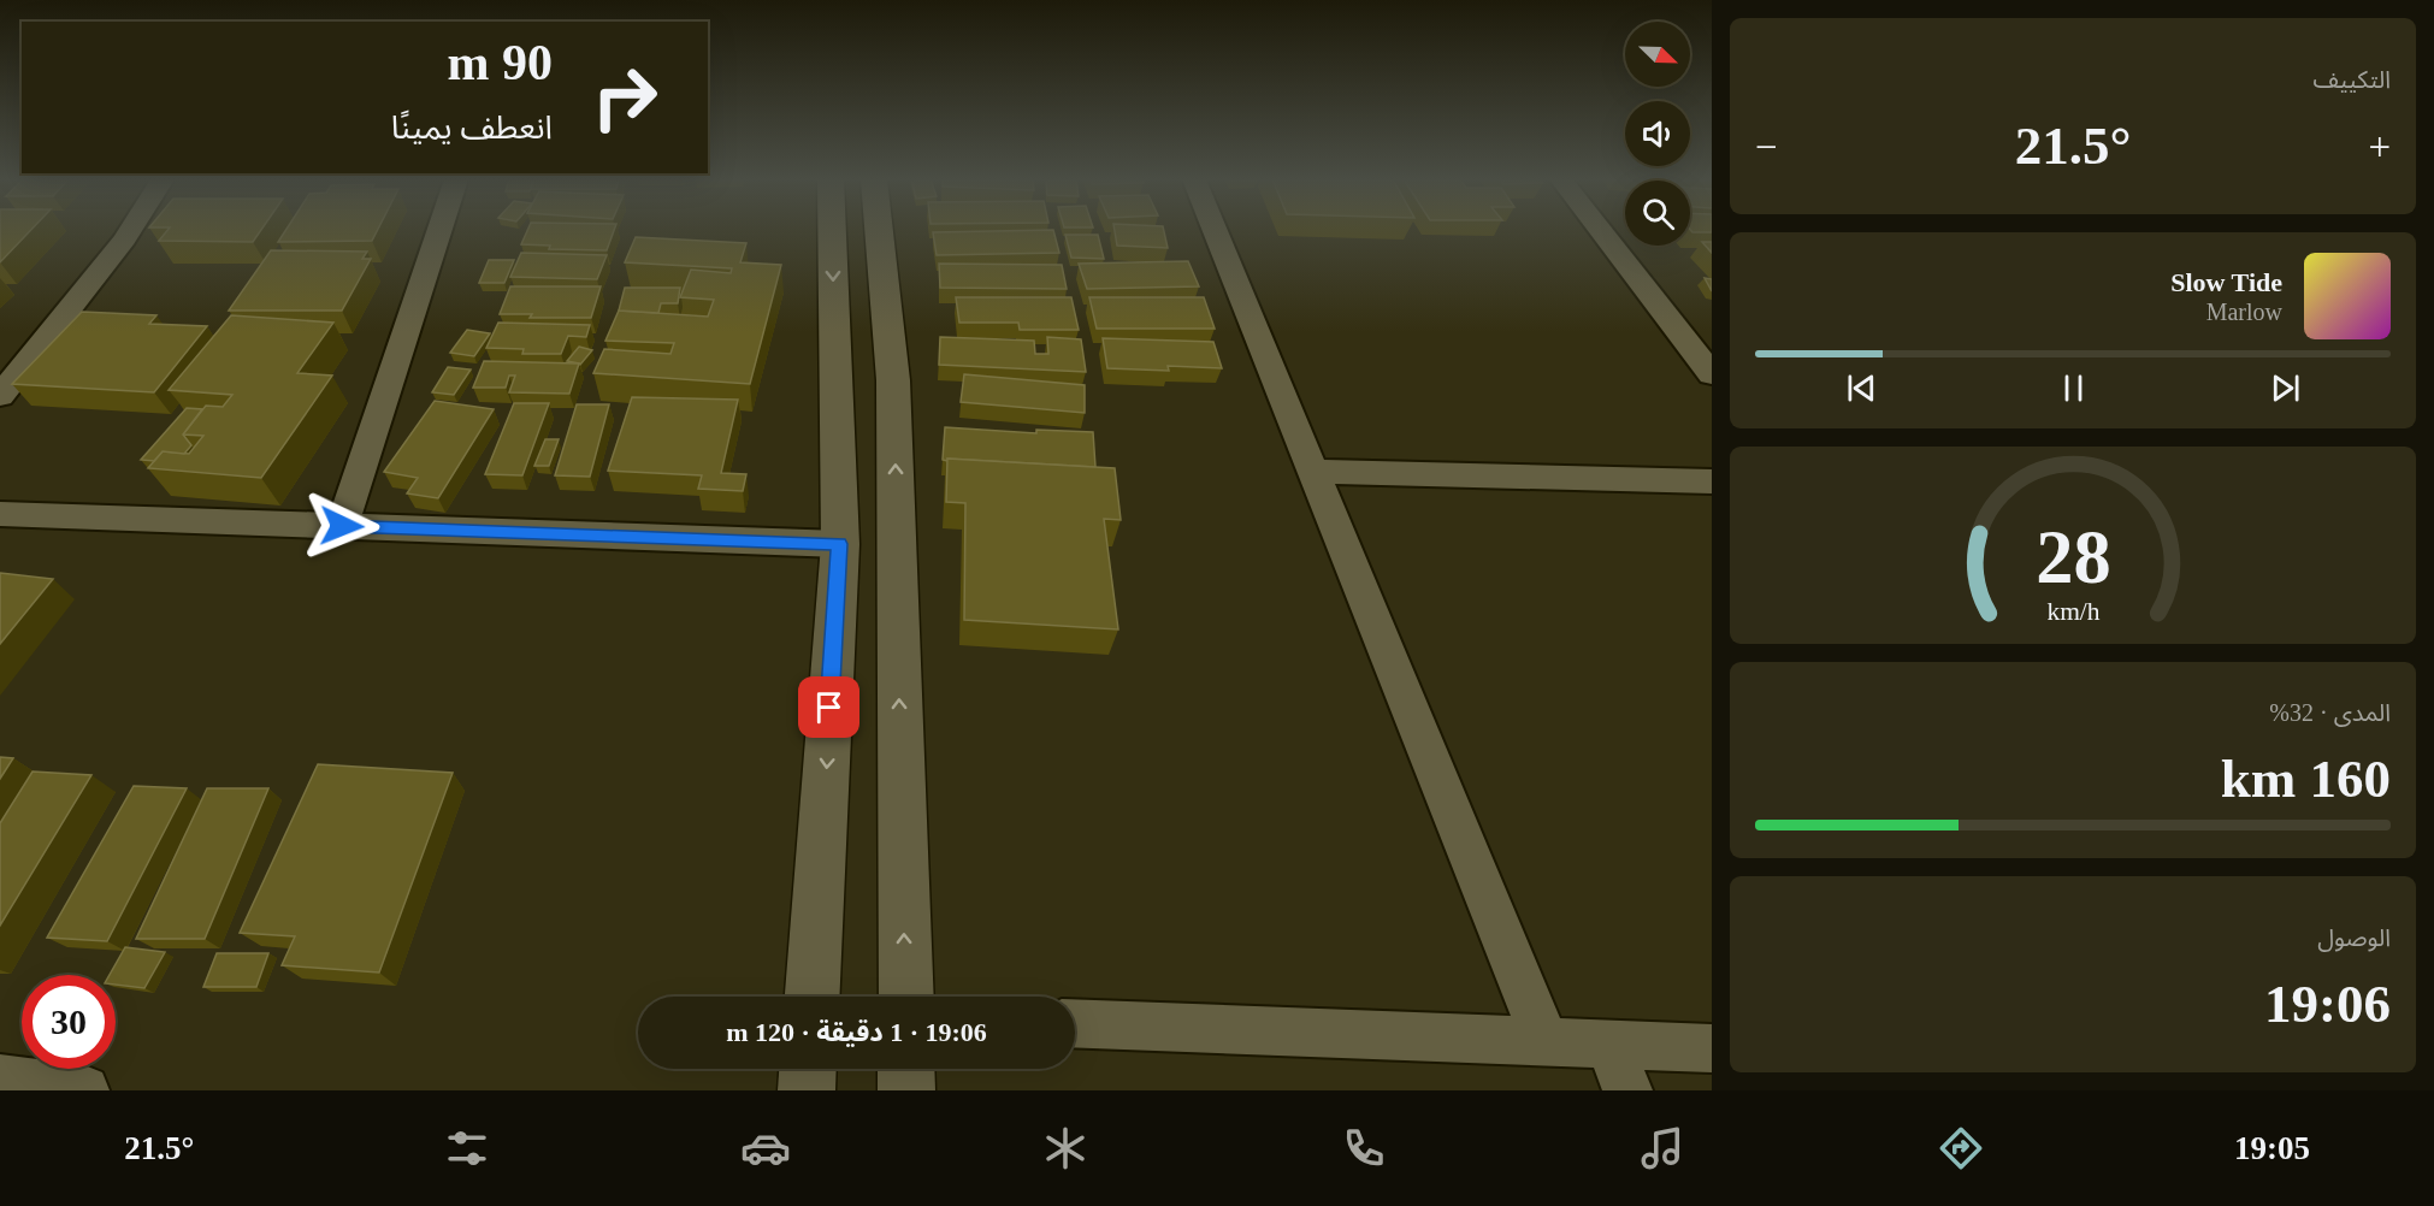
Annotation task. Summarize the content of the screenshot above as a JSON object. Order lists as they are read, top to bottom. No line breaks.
{"north":"bottom right","page":{"tile":["التكييف",["المدى · 32%","160 km"],["الوصول","19:06"]],"turn":["90 m","انعطف يمينًا"],"heat":["−","21.5°","+"],"song":["Slow Tide","Marlow"],"limit":"30","trip":"19:06 · 1 دقيقة · 120 m","tabs":["19:05","21.5°"],"gauge":["28","km/h"]}}
